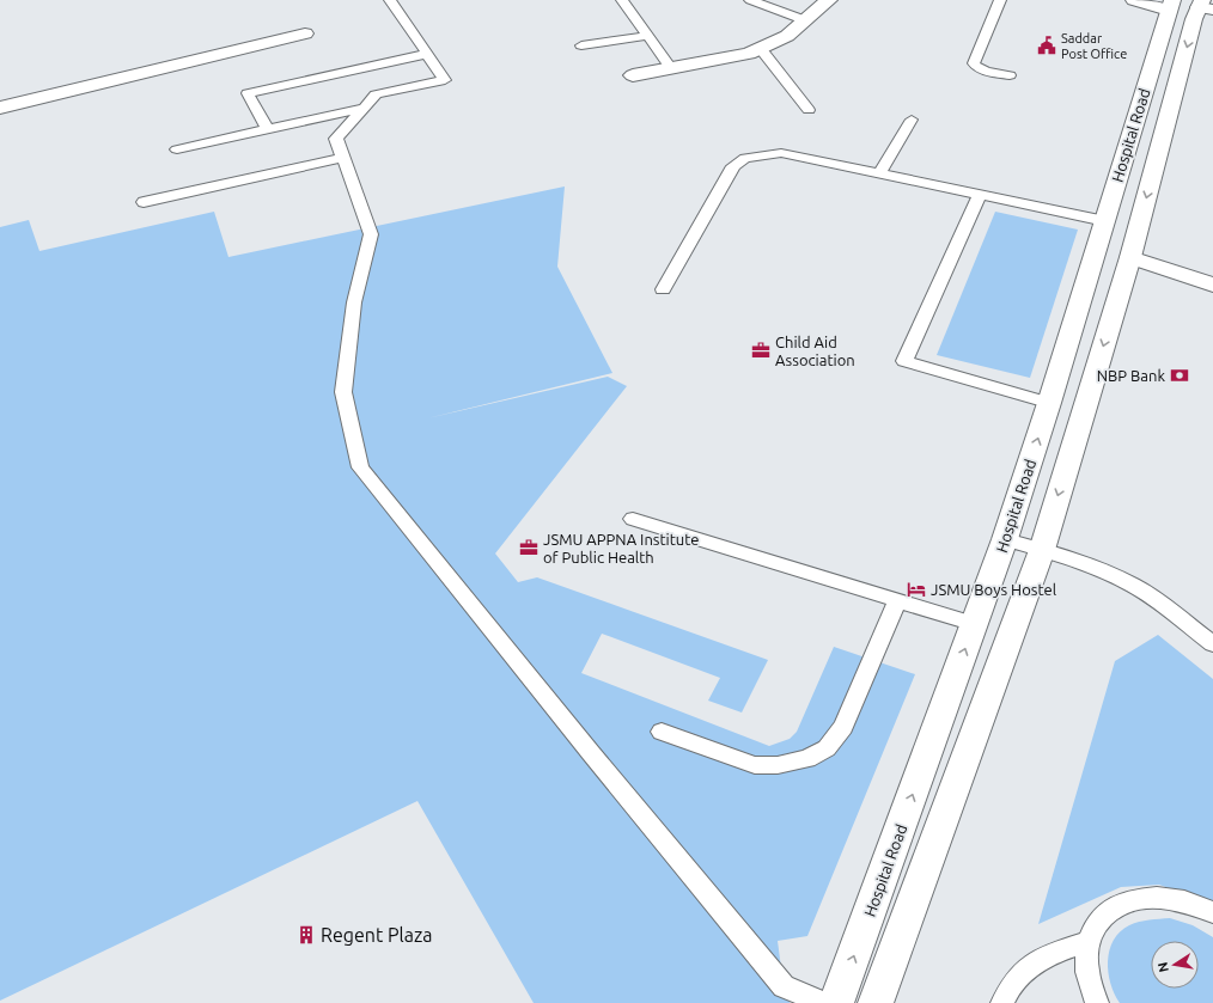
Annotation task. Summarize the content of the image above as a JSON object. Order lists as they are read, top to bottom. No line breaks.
{"streets":{"main road":["Hospital Road"]},"places":{"public building":["Saddar Post Office"],"office":["Child Aid Association","JSMU APPNA Institute of Public Health"],"bank":["NBP Bank"],"hotel":["JSMU Boys Hostel"],"building":["Regent Plaza"]},"north":"left"}
